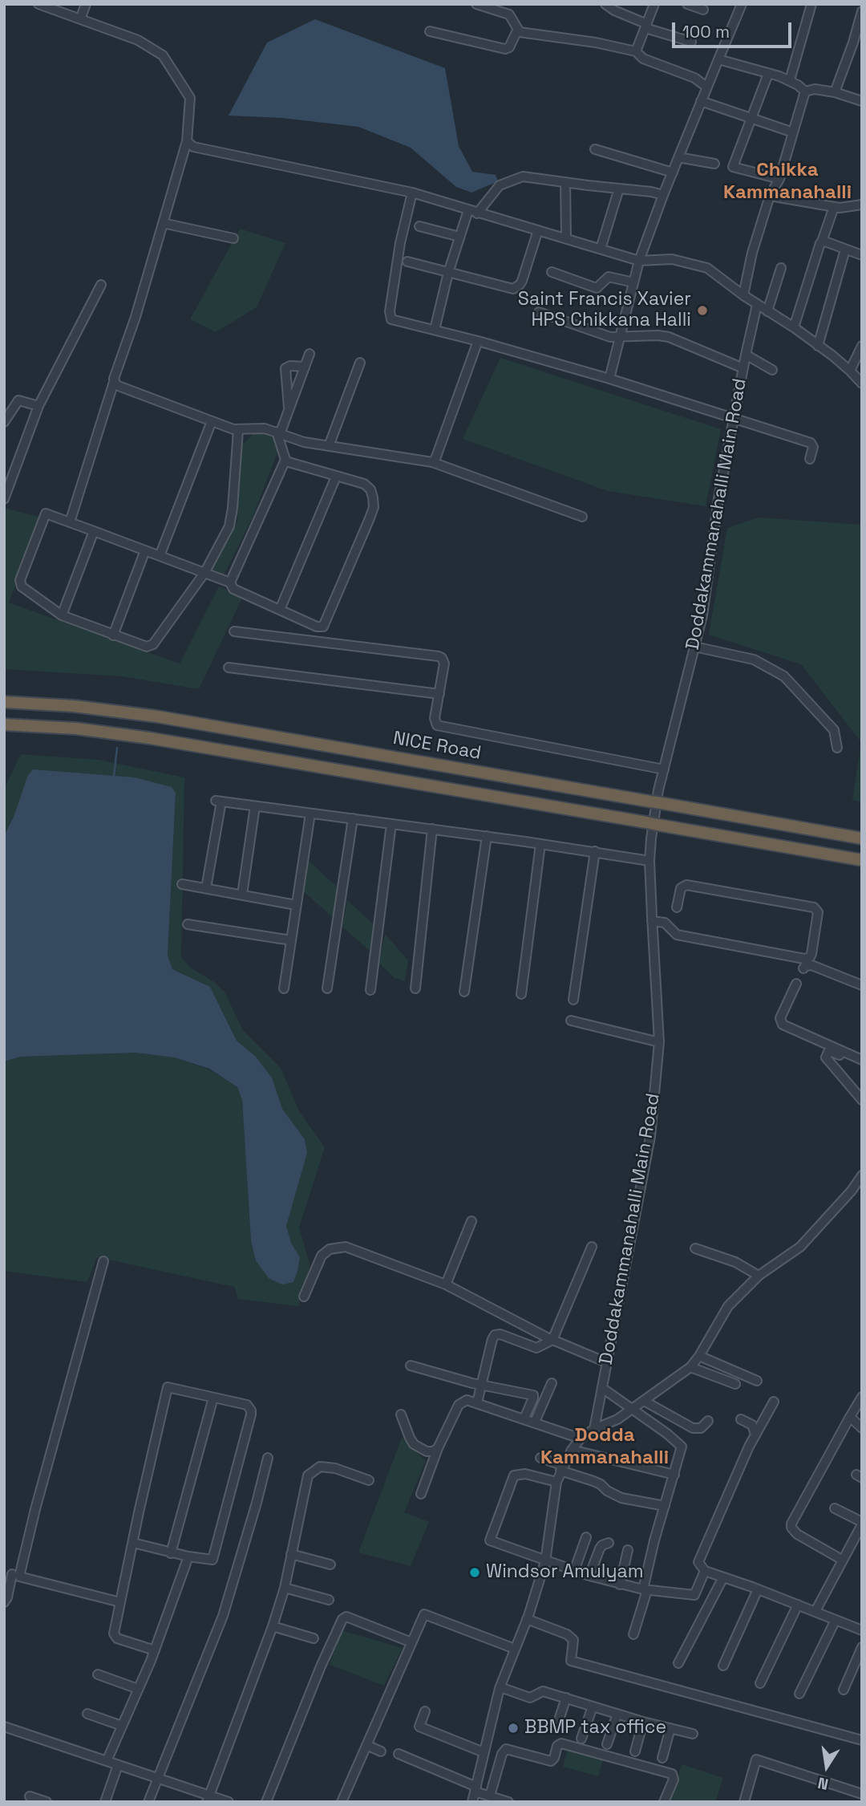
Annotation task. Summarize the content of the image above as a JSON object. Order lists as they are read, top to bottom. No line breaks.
{"streets":{"highway":["NICE Road"],"street":["Doddakammanahalli Main Road"]},"districts":["Chikka Kammanahalli","Dodda Kammanahalli"],"places":["Saint Francis Xavier HPS Chikkana Halli","Windsor Amulyam","BBMP tax office"],"scale_bar":"100 m","north":"bottom"}
